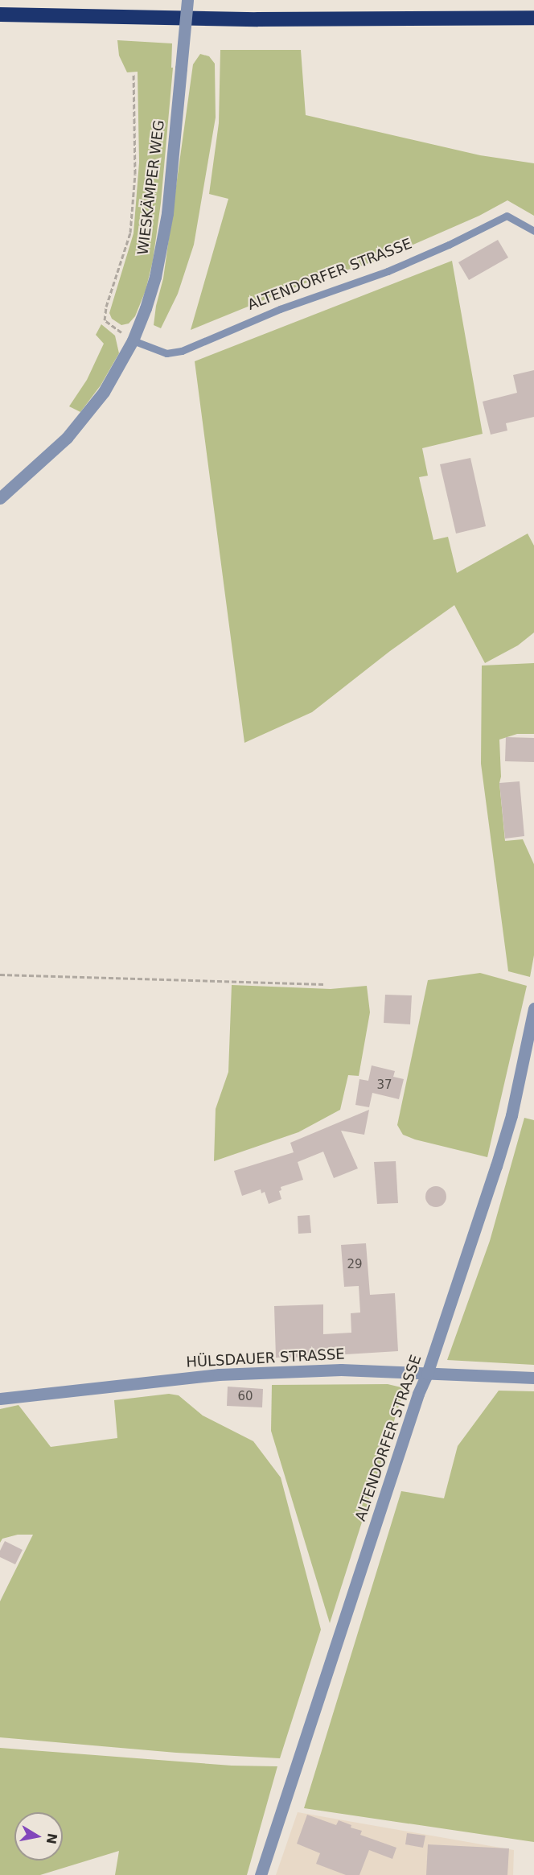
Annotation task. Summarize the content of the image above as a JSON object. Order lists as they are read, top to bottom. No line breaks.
{"streets":{"street":["WIESKÄMPER WEG","ALTENDORFER STRASSE","HÜLSDAUER STRASSE"]},"crossings":[["WIESKÄMPER WEG","ALTENDORFER STRASSE"],["ALTENDORFER STRASSE","HÜLSDAUER STRASSE"]],"house_numbers":["37","29","60"],"north":"right"}
